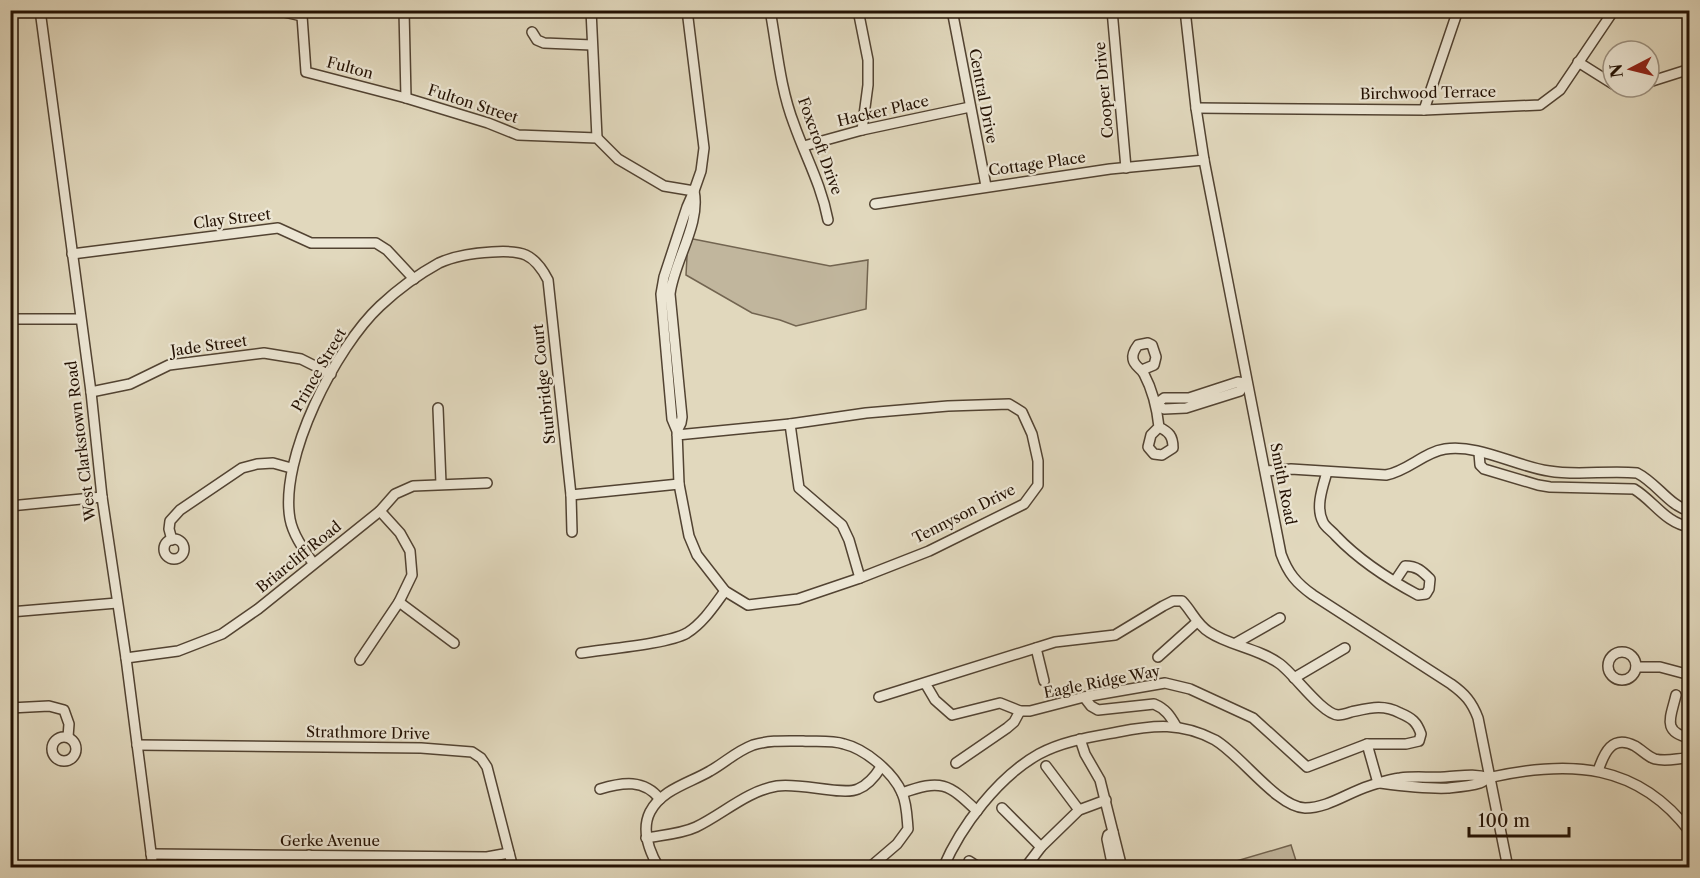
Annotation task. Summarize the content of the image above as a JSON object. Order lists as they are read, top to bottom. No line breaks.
{"streets":{"street":["Fulton","Cooper Drive","Birchwood Terrace","Central Drive","Fulton Street","Hacker Place","Foxcroft Drive","Cottage Place","Clay Street","Jade Street","Prince Street","Sturbridge Court","West Clarkstown Road","Smith Road","Tennyson Drive","Briarcliff Road","Eagle Ridge Way","Strathmore Drive","Gerke Avenue"]},"crossings":[["Fulton","Fulton Street"],["Cooper Drive","Cottage Place"],["Birchwood Terrace","Smith Road"],["Central Drive","Hacker Place"],["Central Drive","Cottage Place"],["Hacker Place","Foxcroft Drive"],["Cottage Place","Smith Road"],["Clay Street","Prince Street"],["Clay Street","West Clarkstown Road"],["Jade Street","Prince Street"],["Jade Street","West Clarkstown Road"],["Prince Street","Sturbridge Court"],["Prince Street","Briarcliff Road"],["West Clarkstown Road","Briarcliff Road"],["West Clarkstown Road","Strathmore Drive"],["West Clarkstown Road","Gerke Avenue"],["Strathmore Drive","Gerke Avenue"]],"scale_bar":"100 m","north":"left"}
